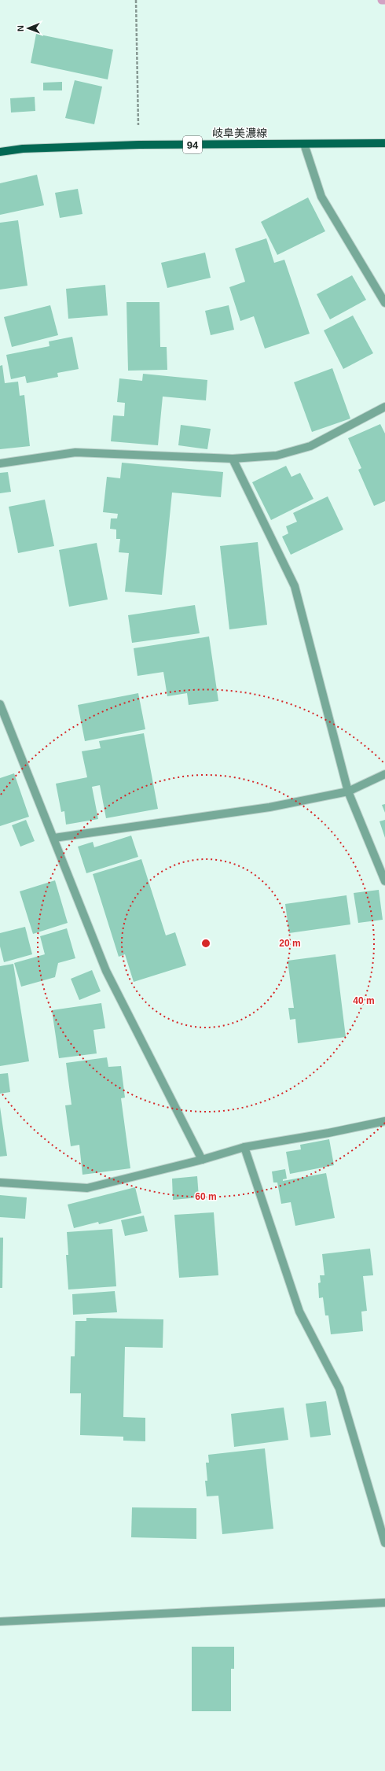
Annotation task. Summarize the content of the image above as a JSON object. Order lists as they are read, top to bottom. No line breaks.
{"streets":{"main road":["岐阜美濃線","94"]},"north":"left","rings":["20 m","40 m","60 m"]}
